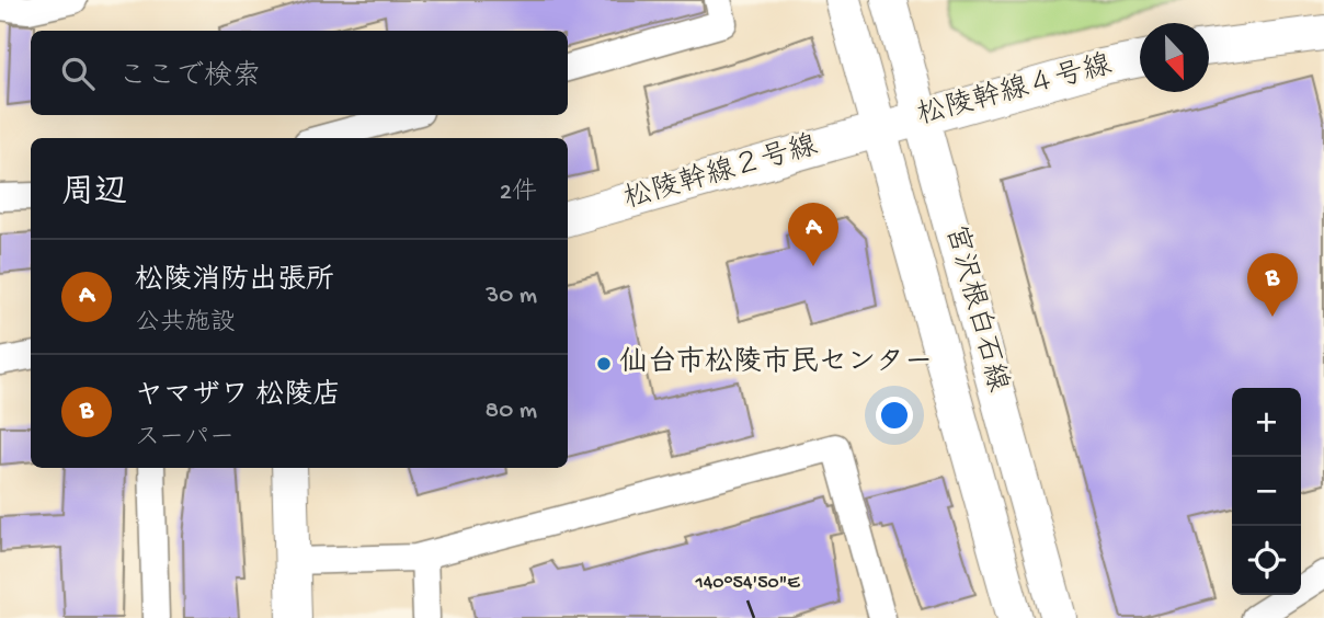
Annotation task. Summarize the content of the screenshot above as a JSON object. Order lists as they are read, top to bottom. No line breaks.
{"streets":{"street":["松陵幹線４号線","松陵幹線２号線","宮沢根白石線"]},"crossings":[["松陵幹線４号線","松陵幹線２号線"],["松陵幹線４号線","宮沢根白石線"]],"places":["仙台市松陵市民センター"],"north":"bottom","page":{"search":"ここで検索","heading":["周辺","2件"],"pins":["A","B"],"list":[{"mark":"A","name":"松陵消防出張所","note":"公共施設","value":"30 m"},{"mark":"B","name":"ヤマザワ 松陵店","note":"スーパー","value":"80 m"}],"map_buttons":["+","−"]},"coordinates":["140°54'50\"E"]}
